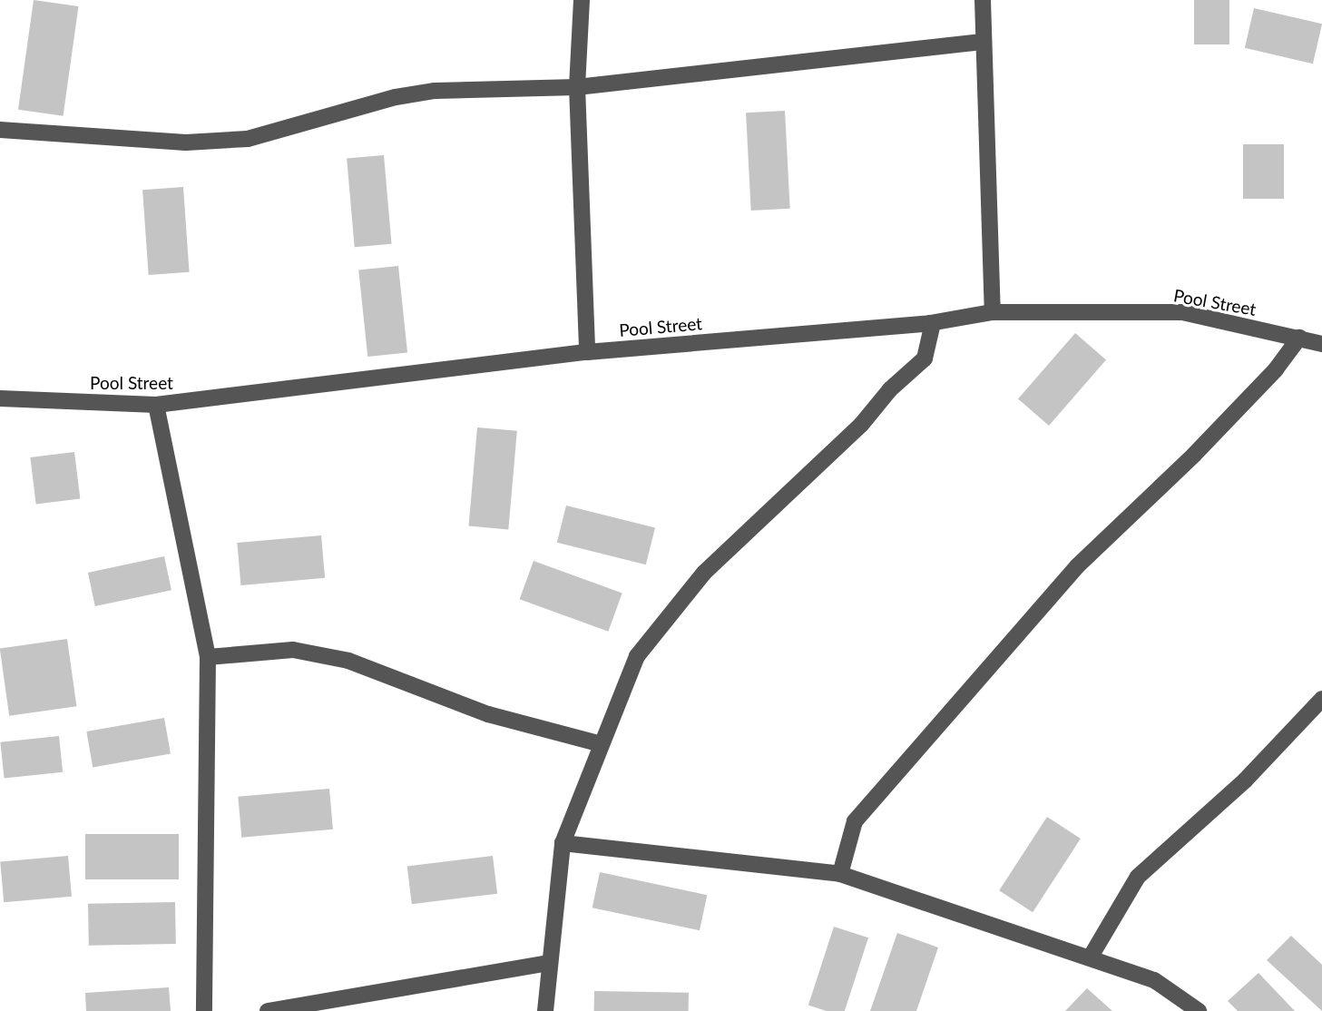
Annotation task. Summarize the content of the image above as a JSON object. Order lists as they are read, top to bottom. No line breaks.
{"streets":{"street":["Pool Street"]}}
